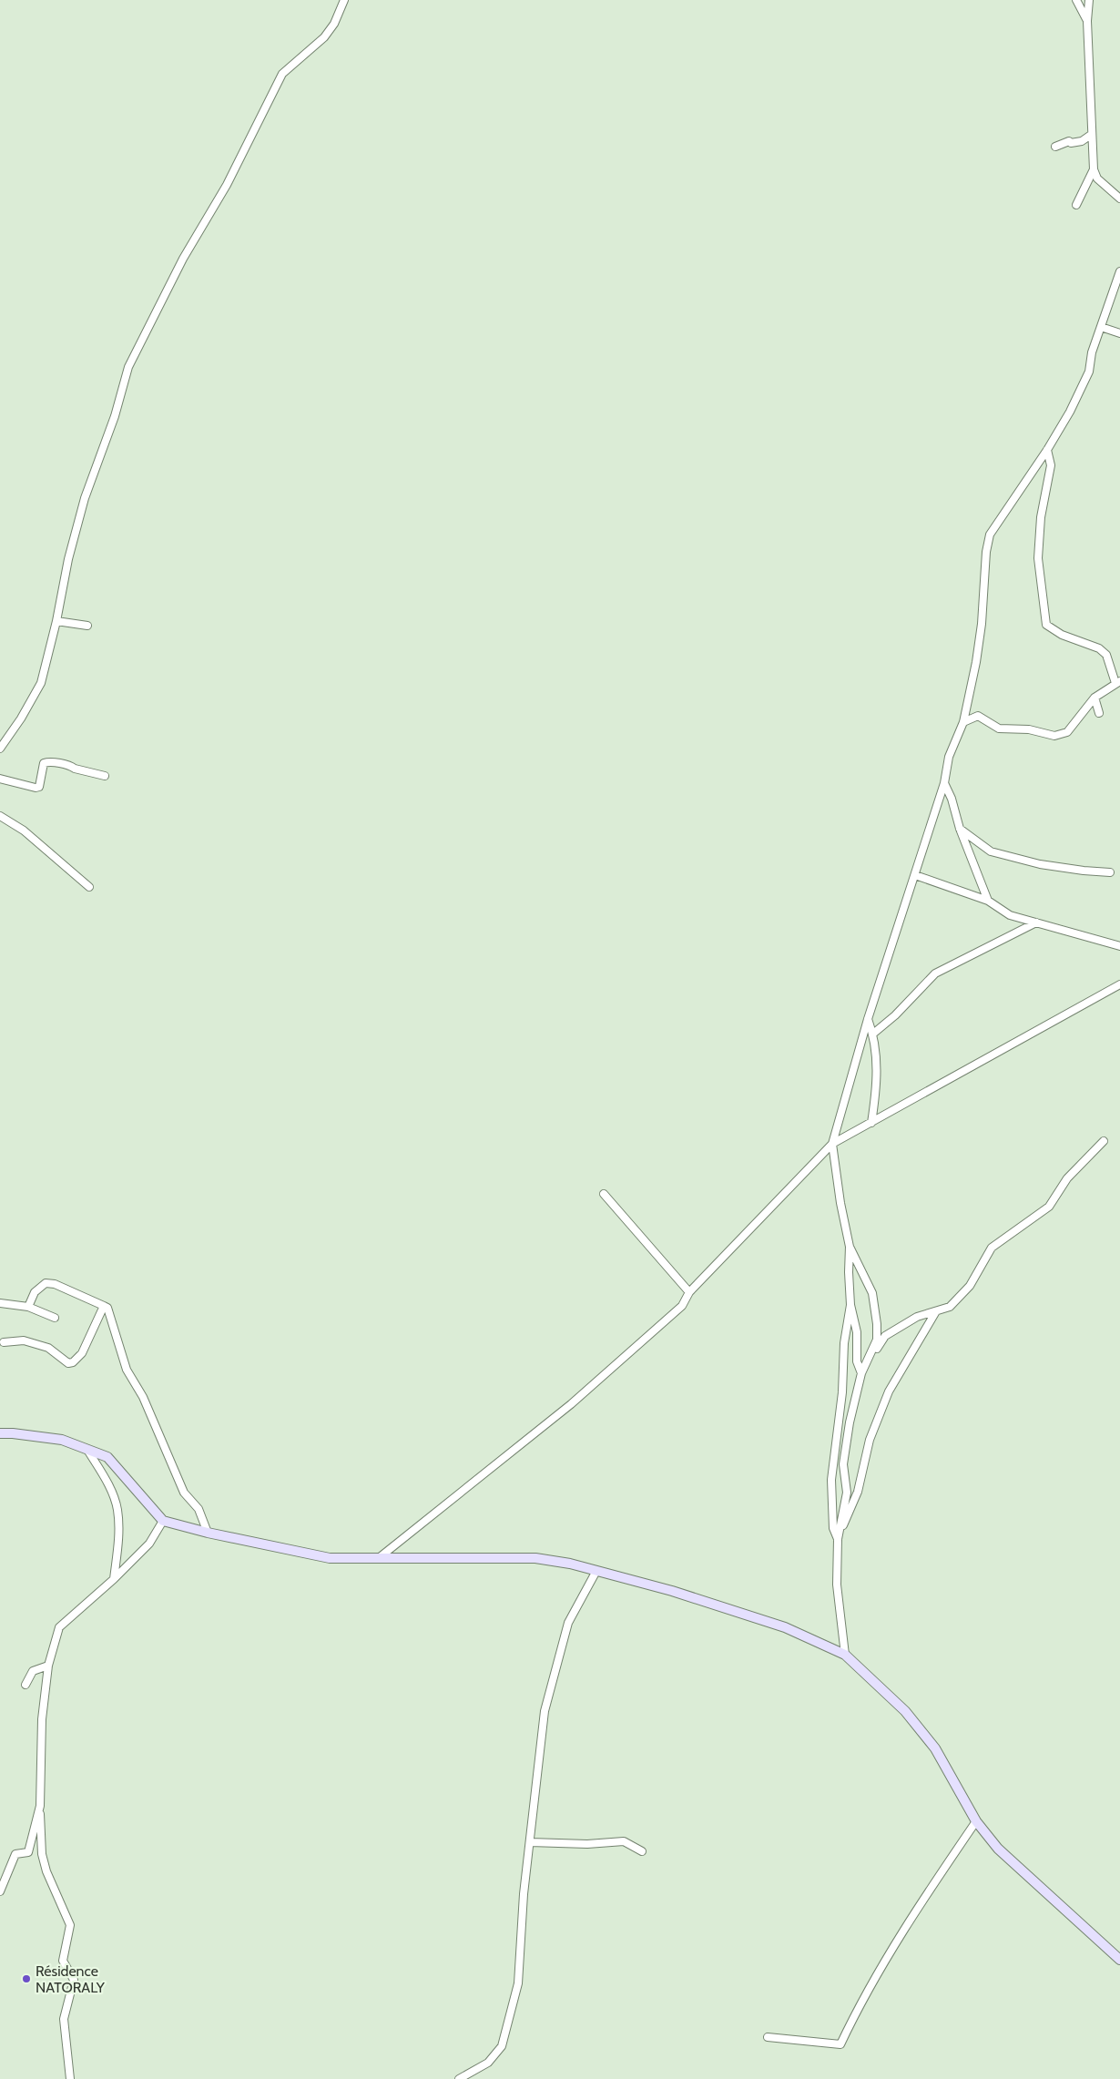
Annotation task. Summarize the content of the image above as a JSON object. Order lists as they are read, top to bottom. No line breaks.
{"places":["Résidence NATORALY"]}
